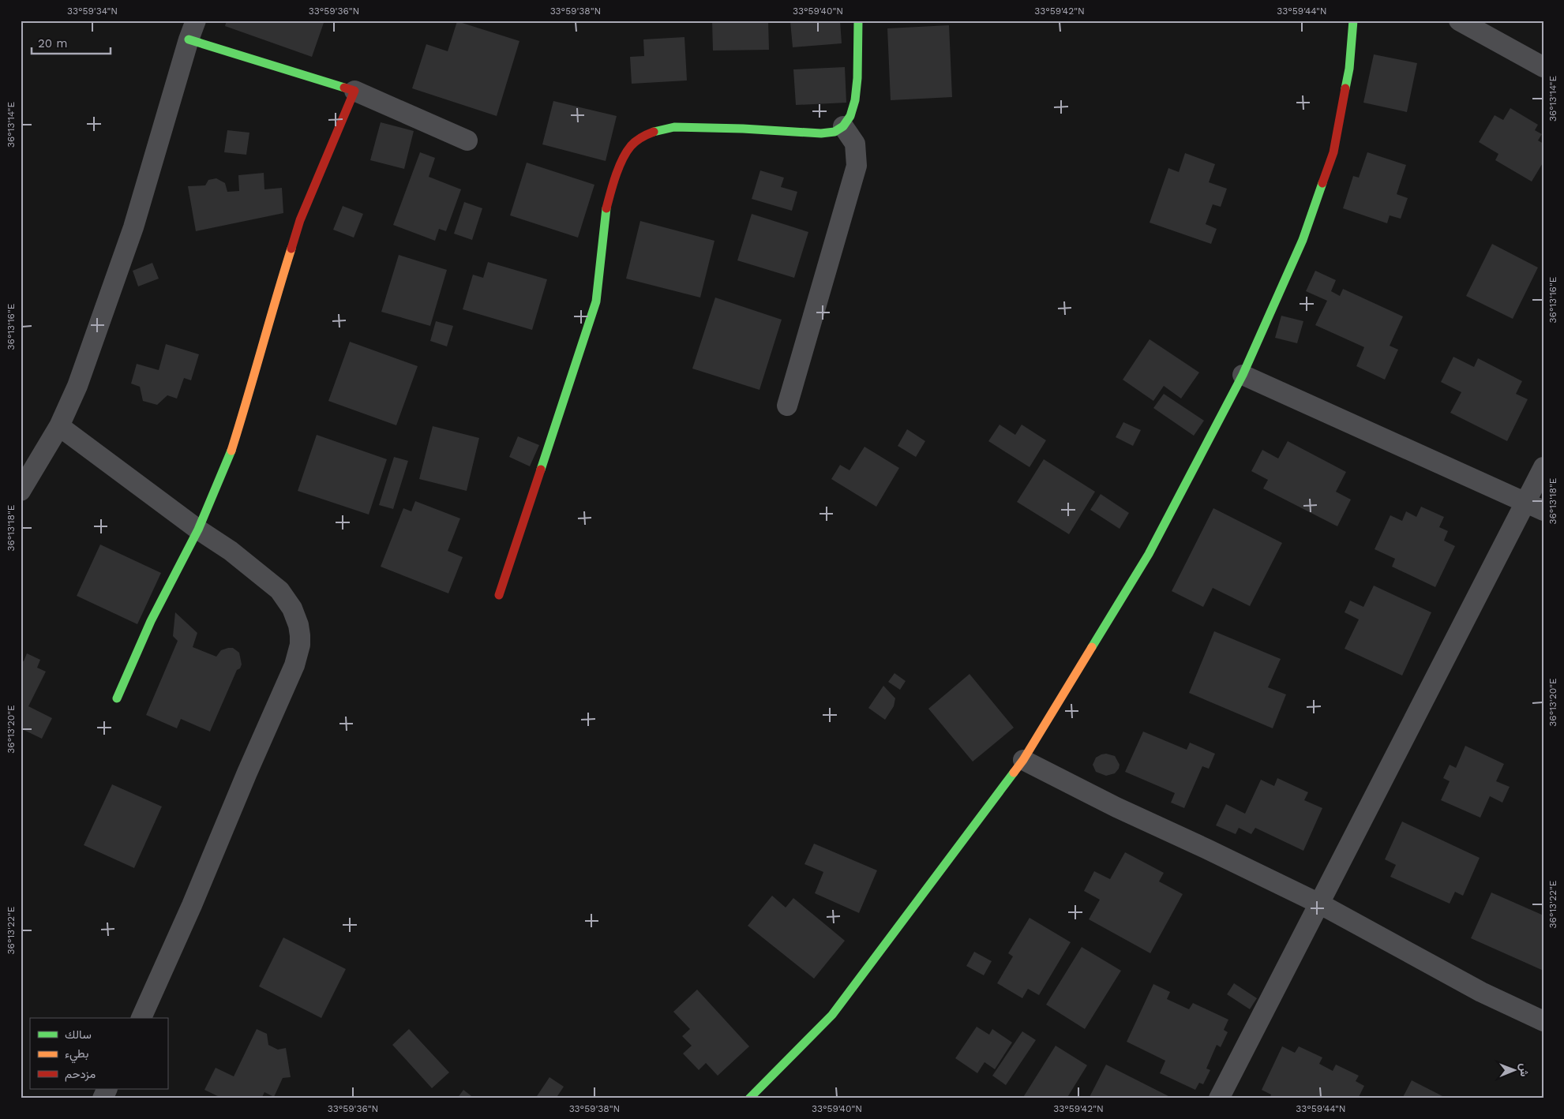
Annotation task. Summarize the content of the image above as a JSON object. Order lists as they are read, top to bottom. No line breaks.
{"legend":["سالك","بطيء","مزدحم"],"scale_bar":"20 m","north":"right","coordinates":["33°59'34\"N","33°59'36\"N","33°59'38\"N","33°59'40\"N","33°59'42\"N","33°59'44\"N","36°13'14\"E","36°13'16\"E","36°13'18\"E","36°13'20\"E","36°13'22\"E"]}
